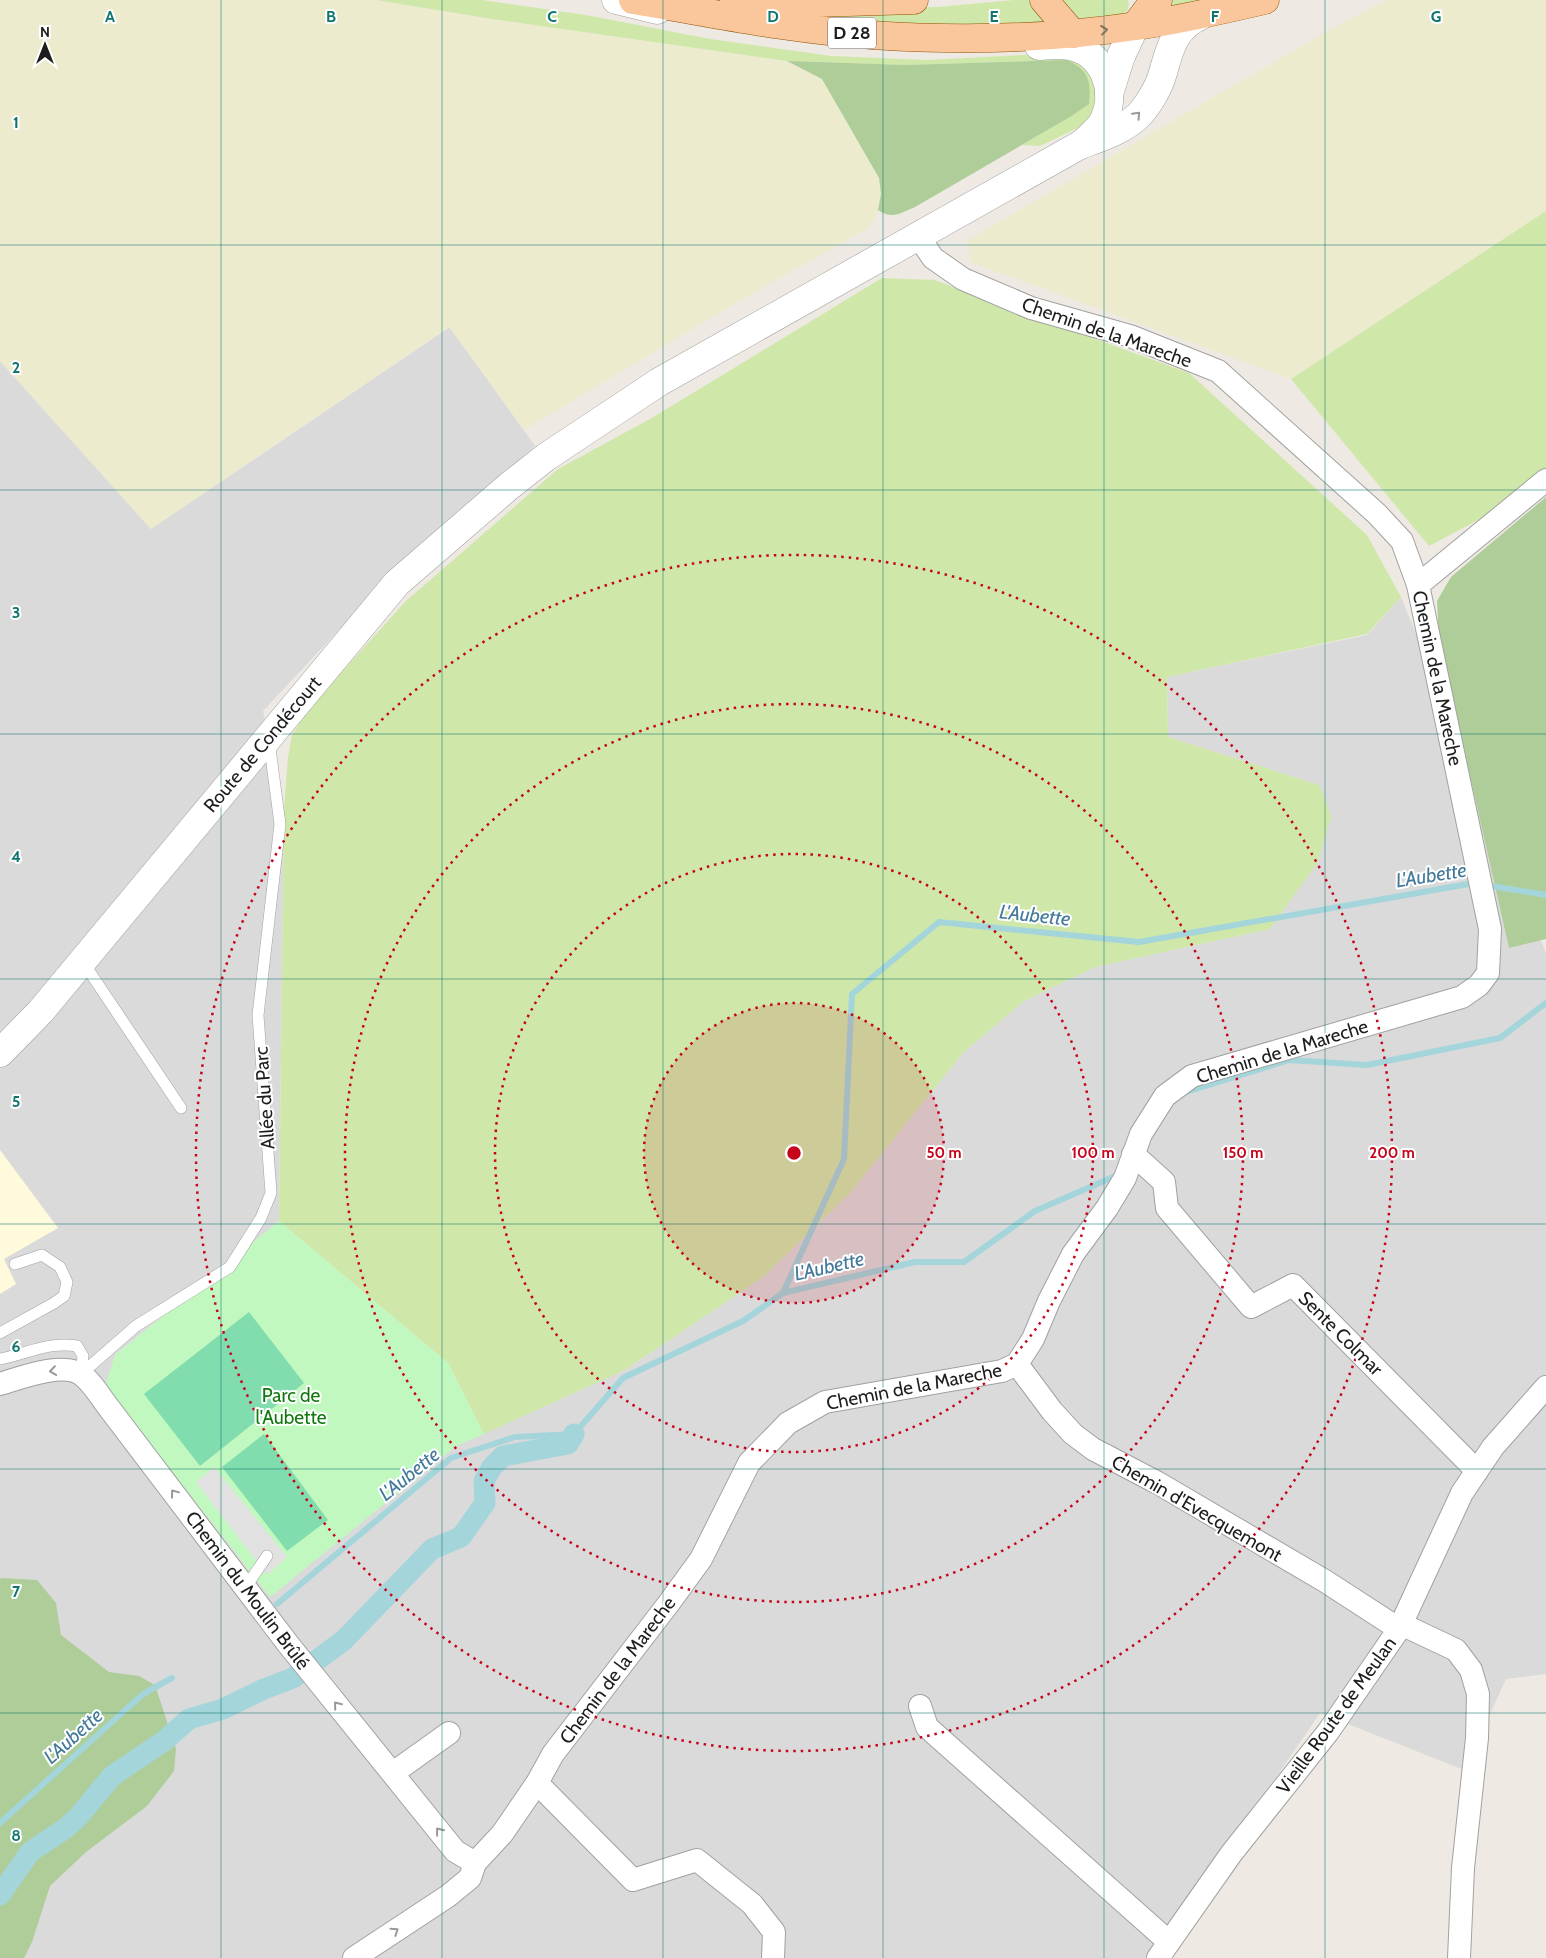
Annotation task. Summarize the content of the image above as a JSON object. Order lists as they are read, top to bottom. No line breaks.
{"streets":{"main road":["D 28"],"street":["Chemin de la Mareche","Route de Condécourt","Sente Colmar","Chemin d'Evecquemont","Chemin du Moulin Brûlé","Vieille Route de Meulan"],"lane":["Allée du Parc"]},"crossings":[["Chemin de la Mareche","Route de Condécourt"],["Chemin de la Mareche","Sente Colmar"],["Chemin de la Mareche","Chemin d'Evecquemont"],["Chemin de la Mareche","Chemin du Moulin Brûlé"],["Route de Condécourt","Allée du Parc"],["Allée du Parc","Chemin du Moulin Brûlé"],["Sente Colmar","Vieille Route de Meulan"],["Chemin d'Evecquemont","Vieille Route de Meulan"]],"one_way":["Chemin du Moulin Brûlé"],"water":["L'Aubette"],"parks":["Parc de l'Aubette"],"north":"top","grid":{"columns":["A","B","C","D","E","F","G"],"rows":["1","2","3","4","5","6","7","8"]},"rings":["50 m","100 m","150 m","200 m"]}
